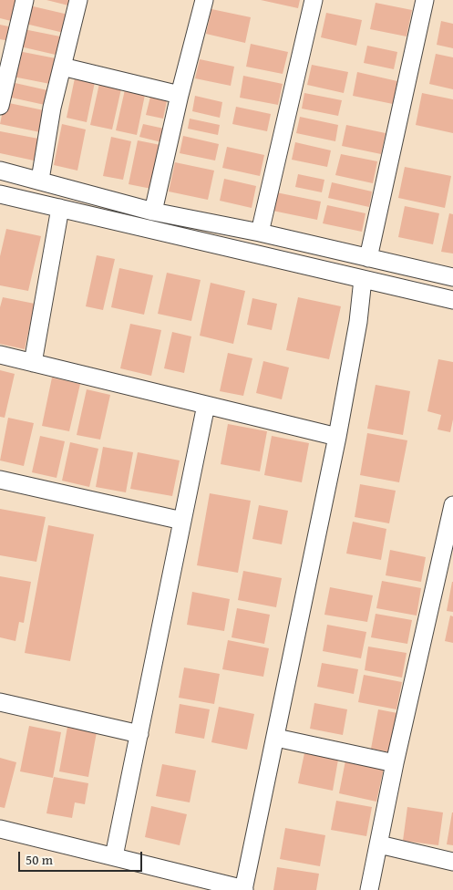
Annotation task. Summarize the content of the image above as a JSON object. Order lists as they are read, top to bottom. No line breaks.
{"scale_bar":"50 m"}
